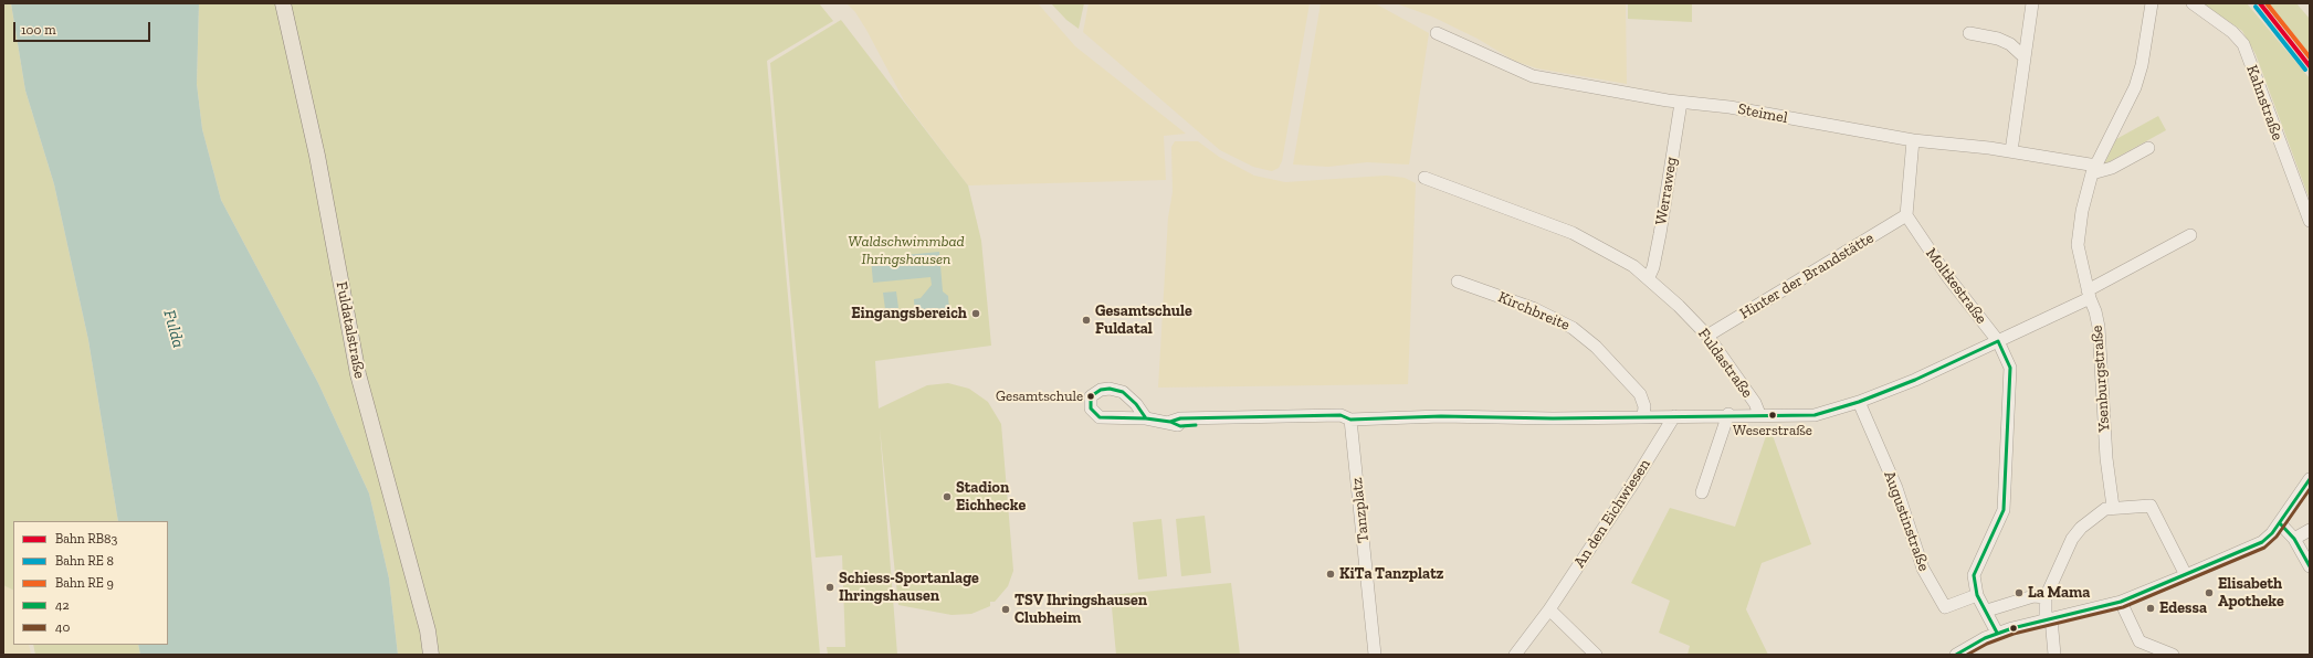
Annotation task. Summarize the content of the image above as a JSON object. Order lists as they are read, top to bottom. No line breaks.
{"streets":{"main road":["Fuldatalstraße"],"street":["Kahnstraße","Steimel","Werraweg","Hinter der Brandstätte","Moltkestraße","Kirchbreite","Fuldastraße","Ysenburgstraße","Tanzplatz","An den Eichwiesen","Augustinstraße"]},"crossings":[["Steimel","Werraweg"],["Steimel","Ysenburgstraße"],["Werraweg","Fuldastraße"],["Hinter der Brandstätte","Moltkestraße"],["Hinter der Brandstätte","Fuldastraße"],["Moltkestraße","Fuldastraße"],["Moltkestraße","Augustinstraße"],["Fuldastraße","Ysenburgstraße"],["Fuldastraße","Augustinstraße"]],"water":["Fulda"],"parks":["Waldschwimmbad Ihringshausen"],"places":["Eingangsbereich","Gesamtschule Fuldatal","Gesamtschule","Weserstraße","Stadion Eichhecke","KiTa Tanzplatz","Schiess-Sportanlage Ihringshausen","La Mama","Elisabeth Apotheke","Edessa","TSV Ihringshausen Clubheim"],"lines":["rail line RB83","transit line 42","transit line 40"],"legend":["Bahn RB83","Bahn RE 8","Bahn RE 9","42","40"],"scale_bar":"100 m"}
